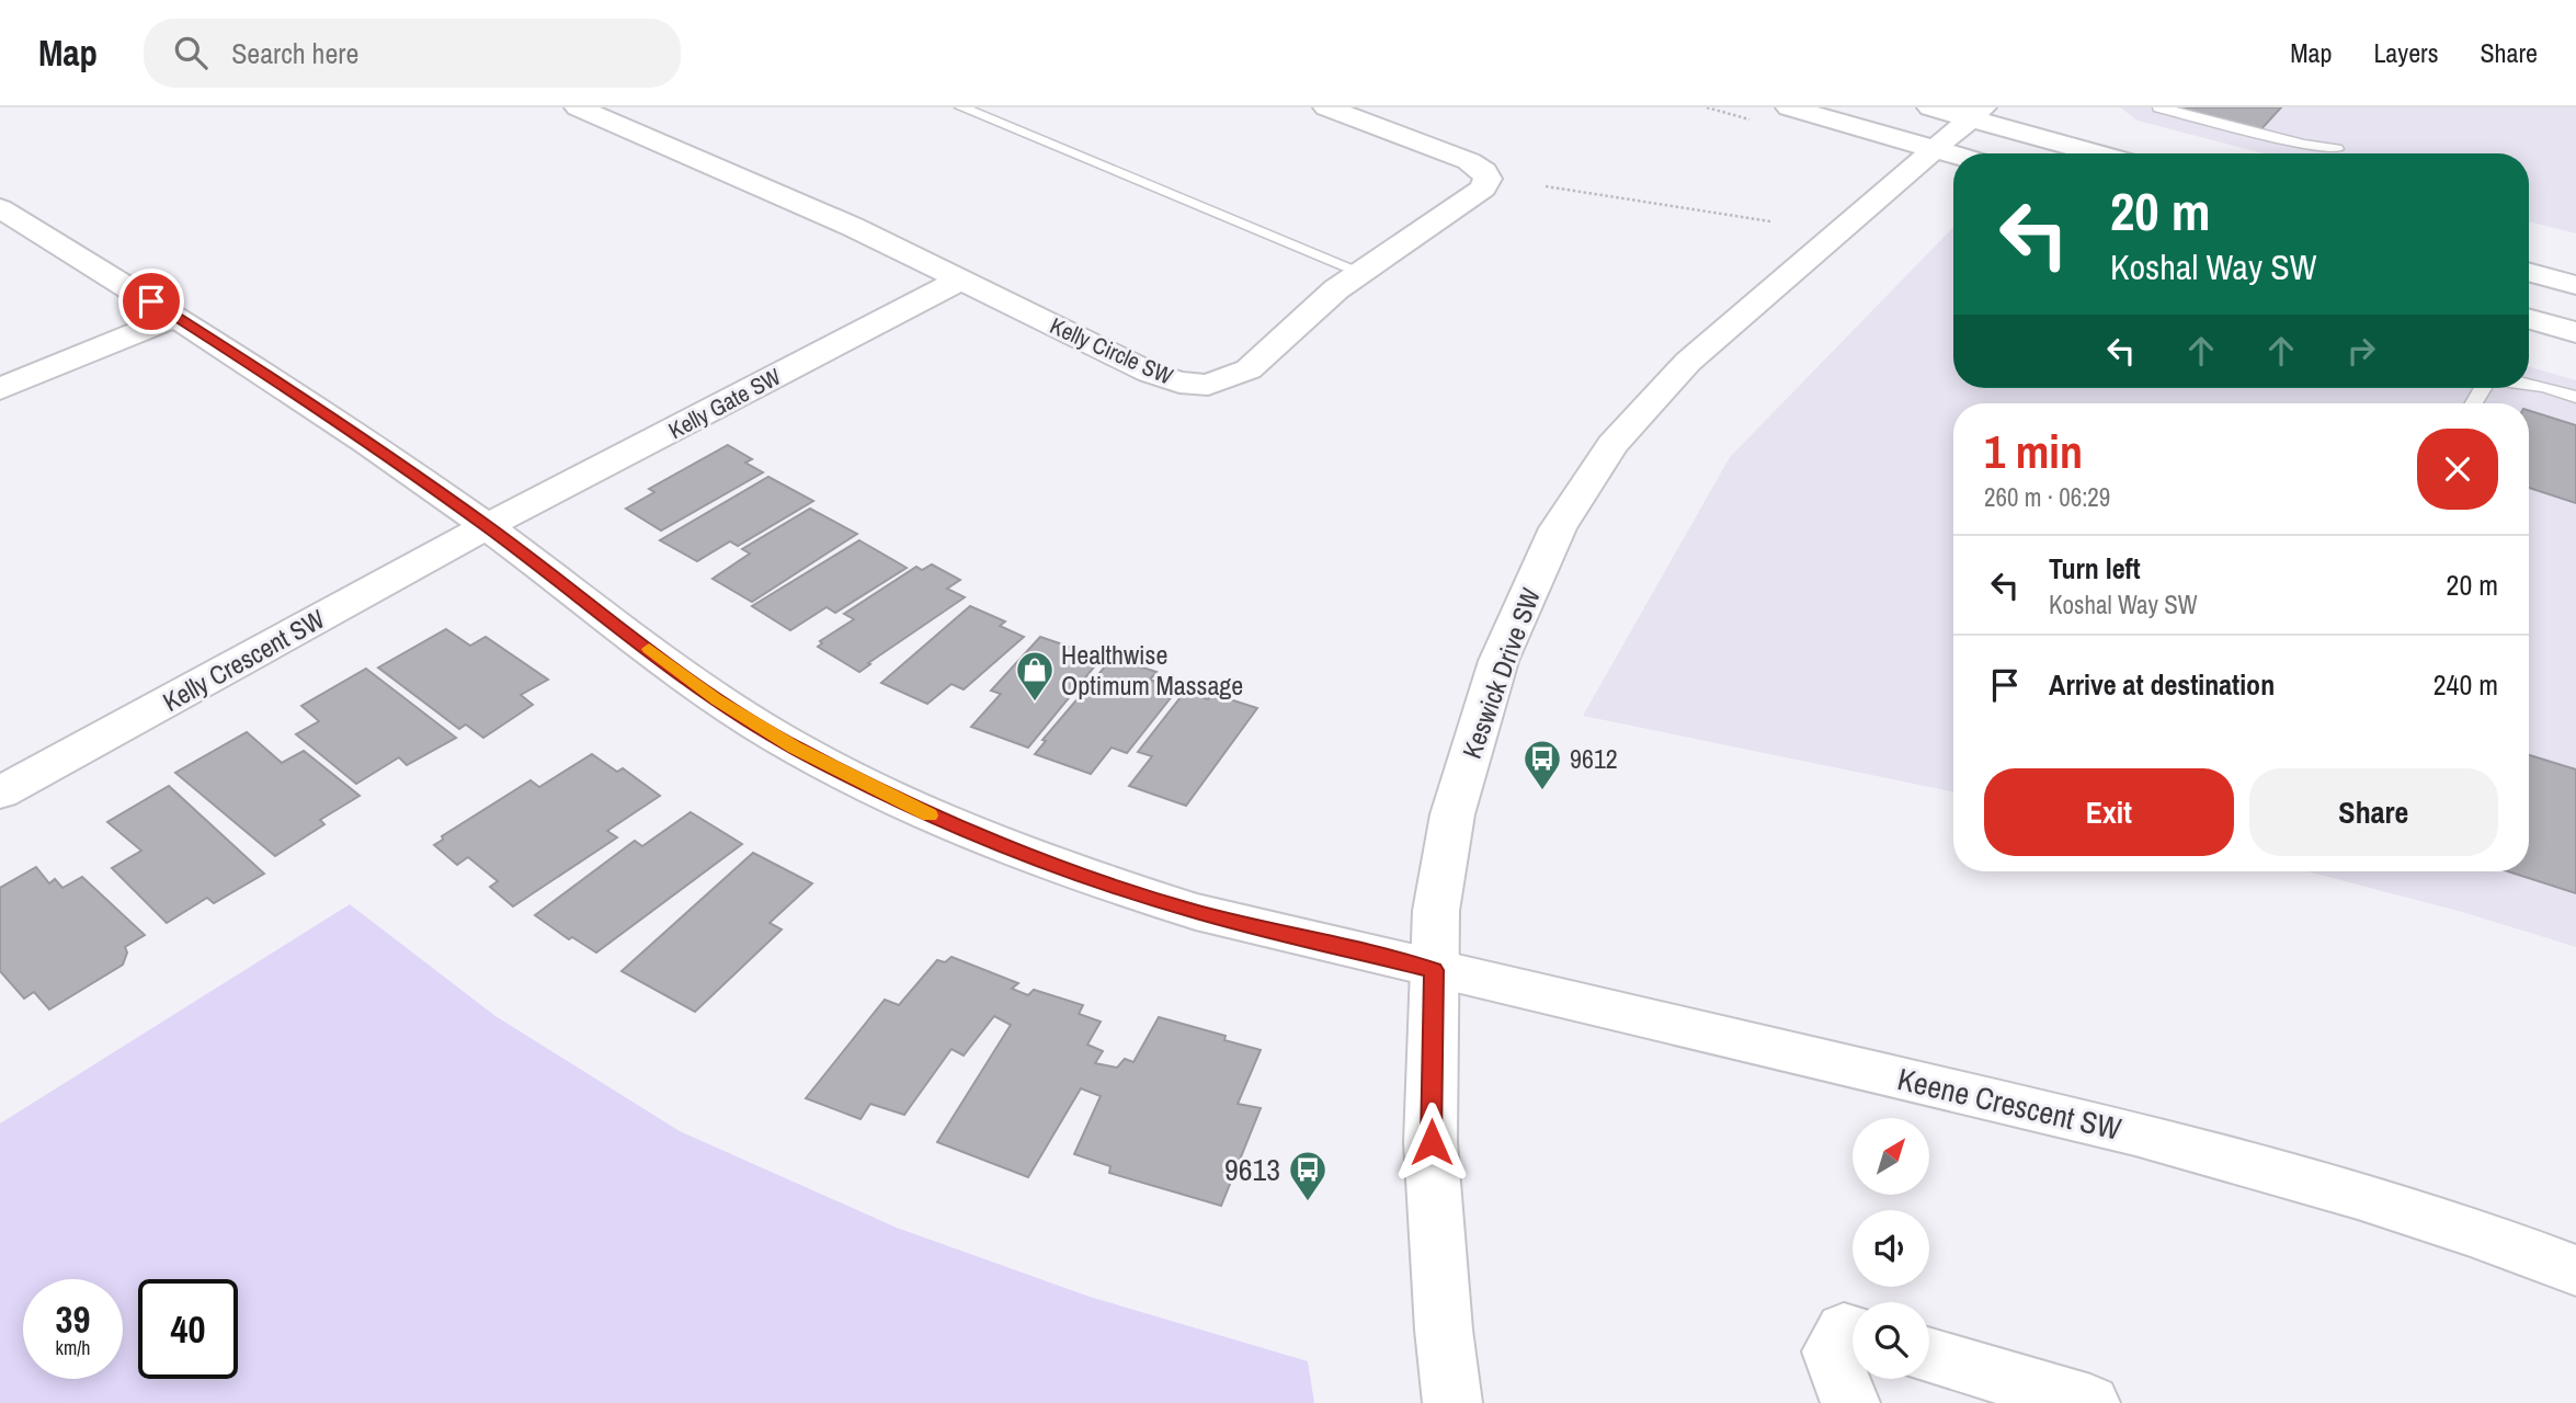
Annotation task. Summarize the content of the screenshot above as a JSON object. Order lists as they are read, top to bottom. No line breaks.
{"streets":{"street":["Kelly Circle SW","Kelly Gate SW","Kelly Crescent SW","Keswick Drive SW","Keene Crescent SW"]},"crossings":[["Kelly Circle SW","Kelly Gate SW"],["Kelly Gate SW","Kelly Crescent SW"],["Kelly Gate SW","Keene Crescent SW"],["Kelly Crescent SW","Keene Crescent SW"],["Keswick Drive SW","Keene Crescent SW"]],"places":{"shop":["Healthwise Optimum Massage"],"bus stop":["9612","9613"]},"north":"top right","page":{"header":"Map","search":"Search here","nav":["Map","Layers","Share"],"turn":["20 m","Koshal Way SW"],"heading":["1 min","260 m · 06:29"],"list":[{"name":"Turn left","note":"Koshal Way SW","value":"20 m"},{"name":"Arrive at destination","value":"240 m"}],"buttons":["Exit","Share"],"speed":"39 km/h","limit":"40"}}
